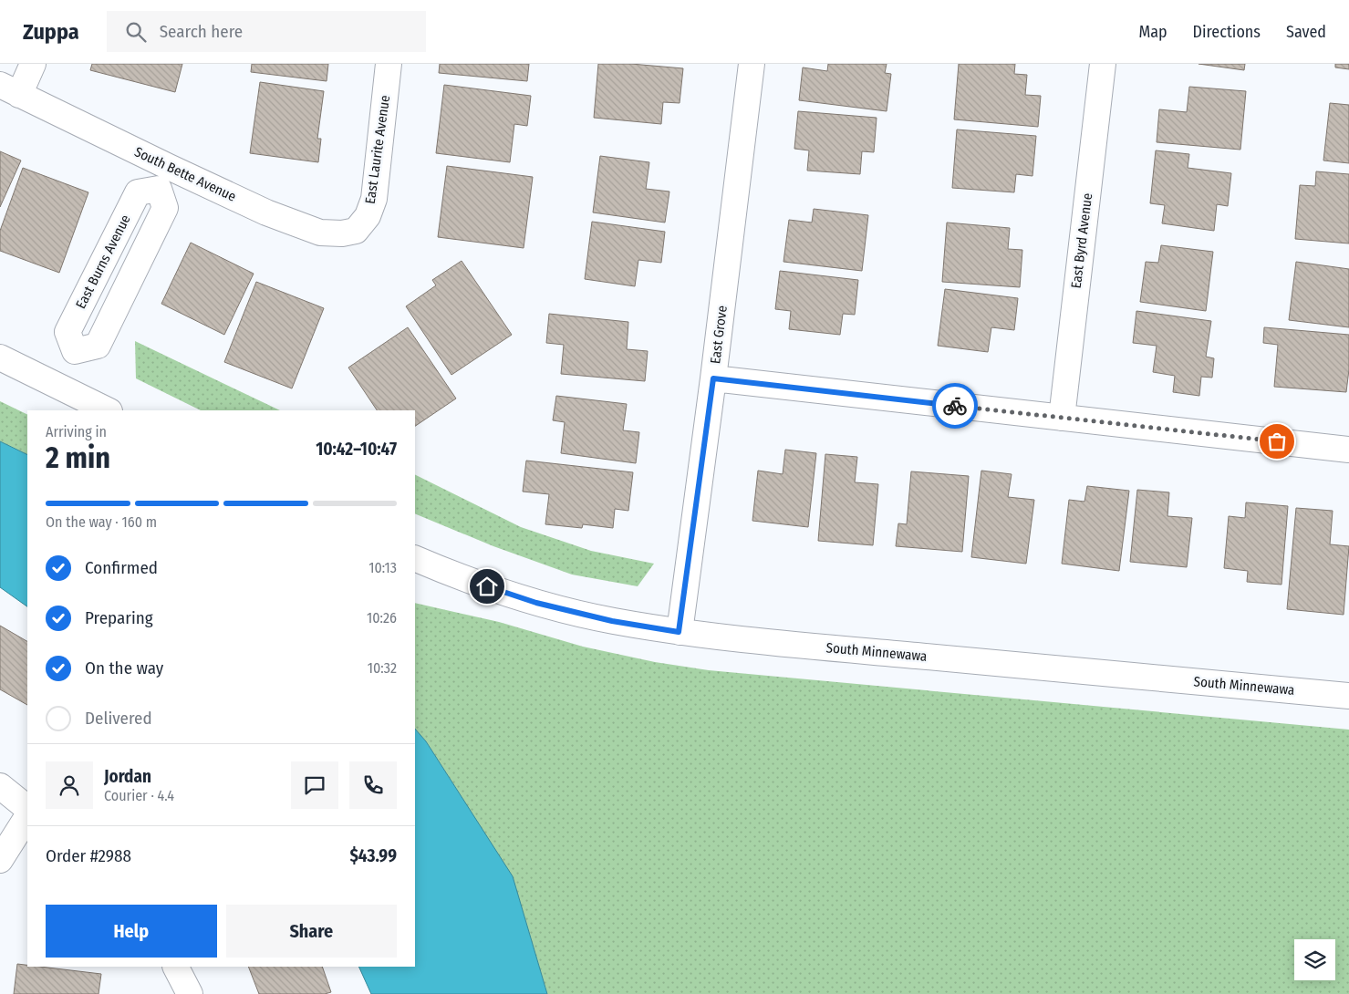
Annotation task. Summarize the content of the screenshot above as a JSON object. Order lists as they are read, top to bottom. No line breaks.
{"streets":{"street":["East Laurite Avenue","South Bette Avenue","East Byrd Avenue","East Burns Avenue","East Grove","South Minnewawa"]},"crossings":[["East Laurite Avenue","South Bette Avenue"],["South Bette Avenue","East Burns Avenue"],["East Grove","South Minnewawa"]],"page":{"header":"Zuppa","search":"Search here","nav":["Map","Directions","Saved"],"heading":["2 min","Arriving in","10:42–10:47"],"panel":["Jordan","Courier · 4.4","Order #2988","$43.99"],"bar":"On the way · 160 m","list":[["Confirmed","10:13"],["Preparing","10:26"],["On the way","10:32"],"Delivered"],"buttons":["Help","Share"]}}
